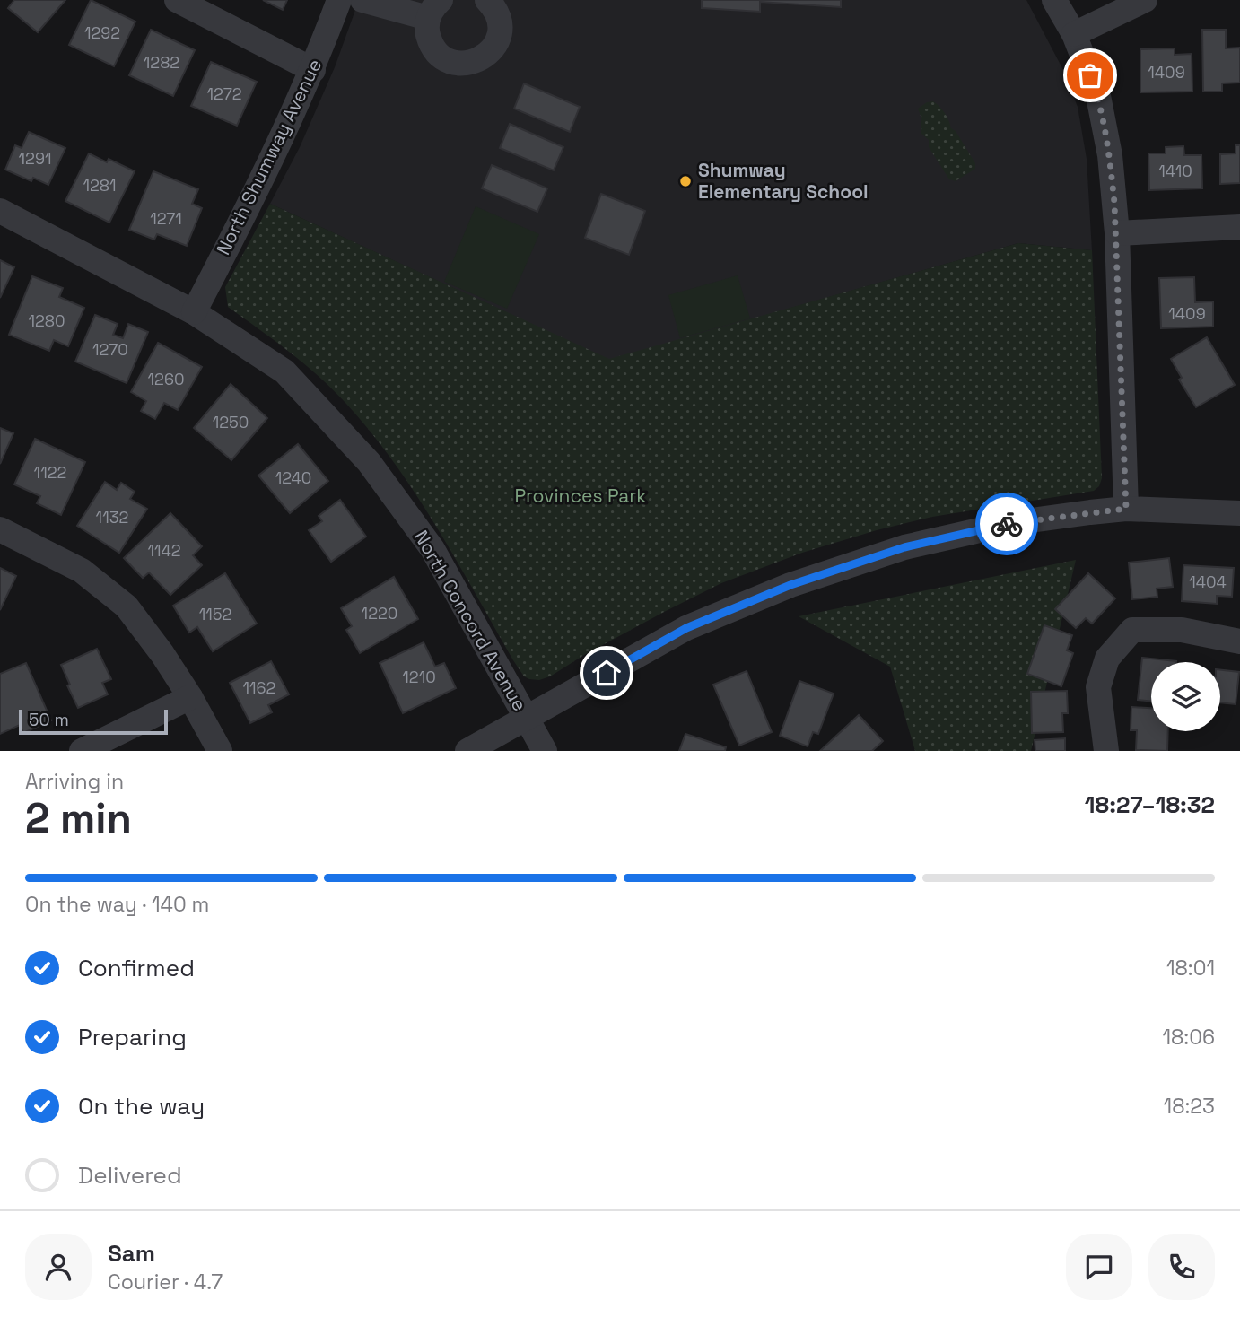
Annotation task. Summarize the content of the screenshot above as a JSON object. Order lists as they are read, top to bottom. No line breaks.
{"streets":{"street":["North Shumway Avenue","North Concord Avenue"]},"crossings":[["North Shumway Avenue","North Concord Avenue"]],"parks":["Provinces Park"],"places":["Shumway Elementary School"],"house_numbers":["1292","1282","1409","1272","1291","1410","1281","1271","1409","1280","1270","1260","1250","1122","1240","1132","1142","1404","1220","1152","1210","1162"],"scale_bar":"50 m","page":{"scale":"50 m","heading":["2 min","Arriving in","18:27–18:32"],"panel":["Sam","Courier · 4.7"],"bar":"On the way · 140 m","list":[["Confirmed","18:01"],["Preparing","18:06"],["On the way","18:23"],"Delivered"]}}
